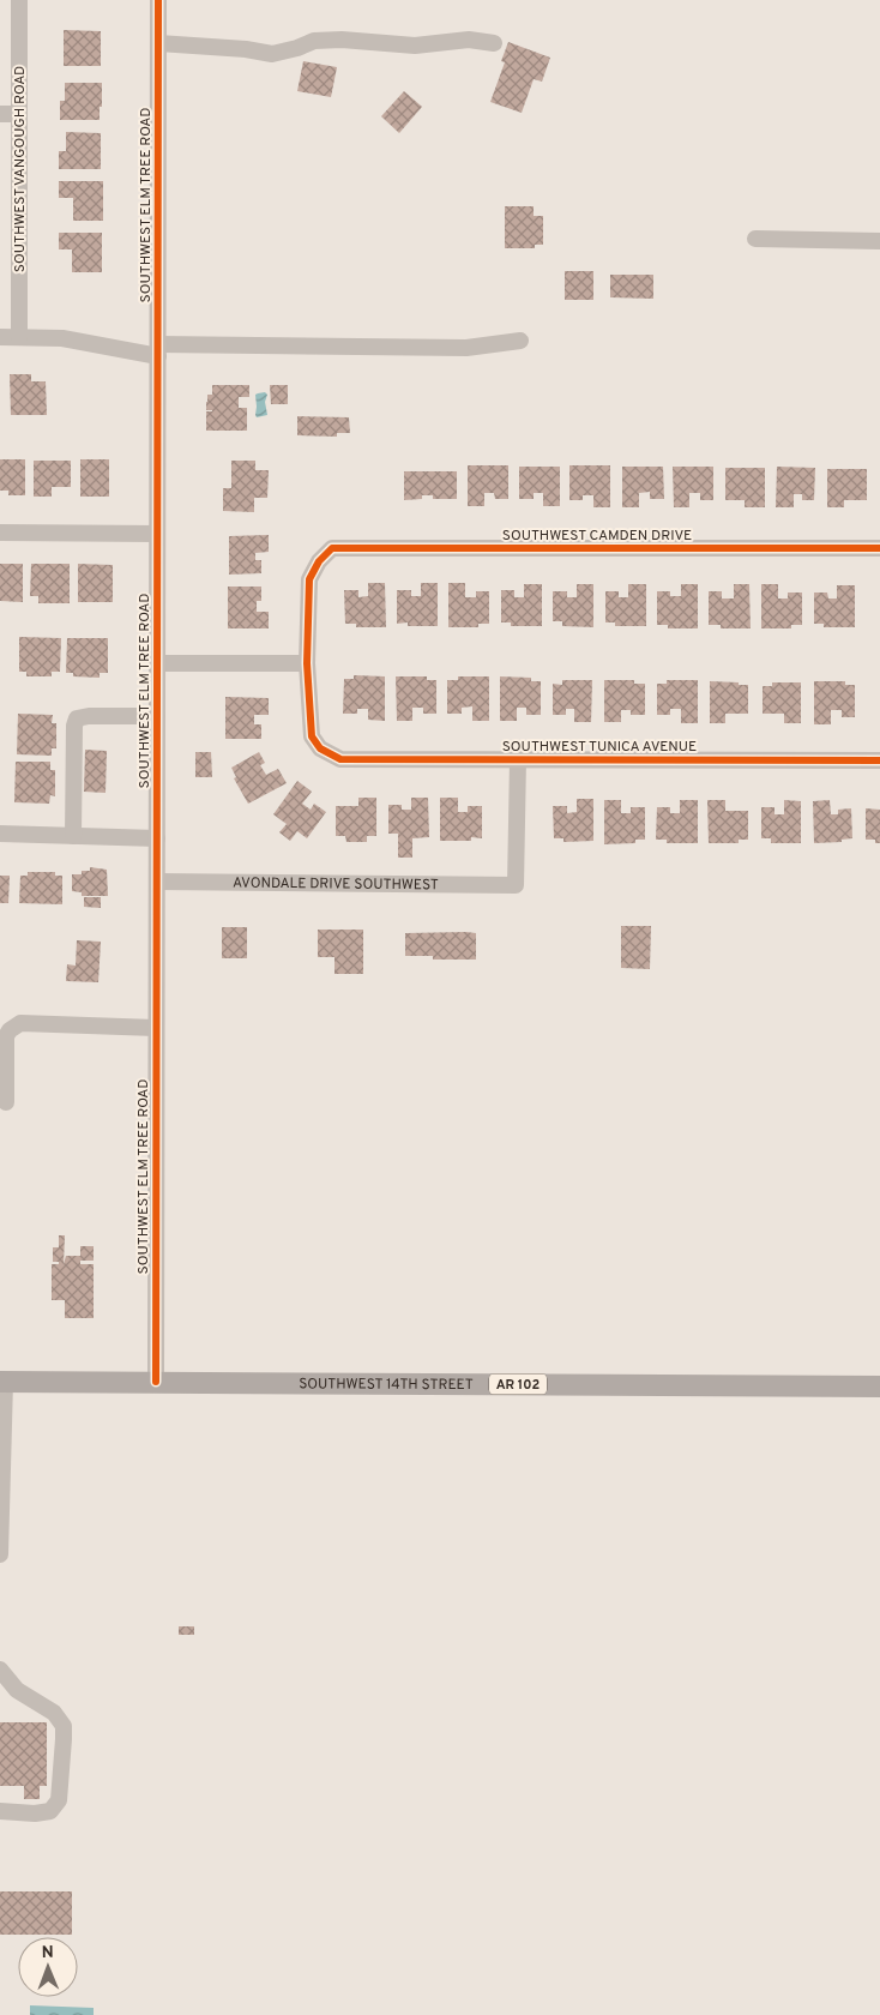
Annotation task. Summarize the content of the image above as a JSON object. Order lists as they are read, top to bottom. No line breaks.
{"streets":{"main road":["SOUTHWEST 14TH STREET","AR 102"],"street":["SOUTHWEST VANGOUGH ROAD","SOUTHWEST ELM TREE ROAD","SOUTHWEST CAMDEN DRIVE","SOUTHWEST TUNICA AVENUE","AVONDALE DRIVE SOUTHWEST"]},"crossings":[["SOUTHWEST ELM TREE ROAD","AVONDALE DRIVE SOUTHWEST"],["SOUTHWEST ELM TREE ROAD","SOUTHWEST 14TH STREET"],["SOUTHWEST CAMDEN DRIVE","SOUTHWEST TUNICA AVENUE"],["SOUTHWEST TUNICA AVENUE","AVONDALE DRIVE SOUTHWEST"]],"north":"top"}
